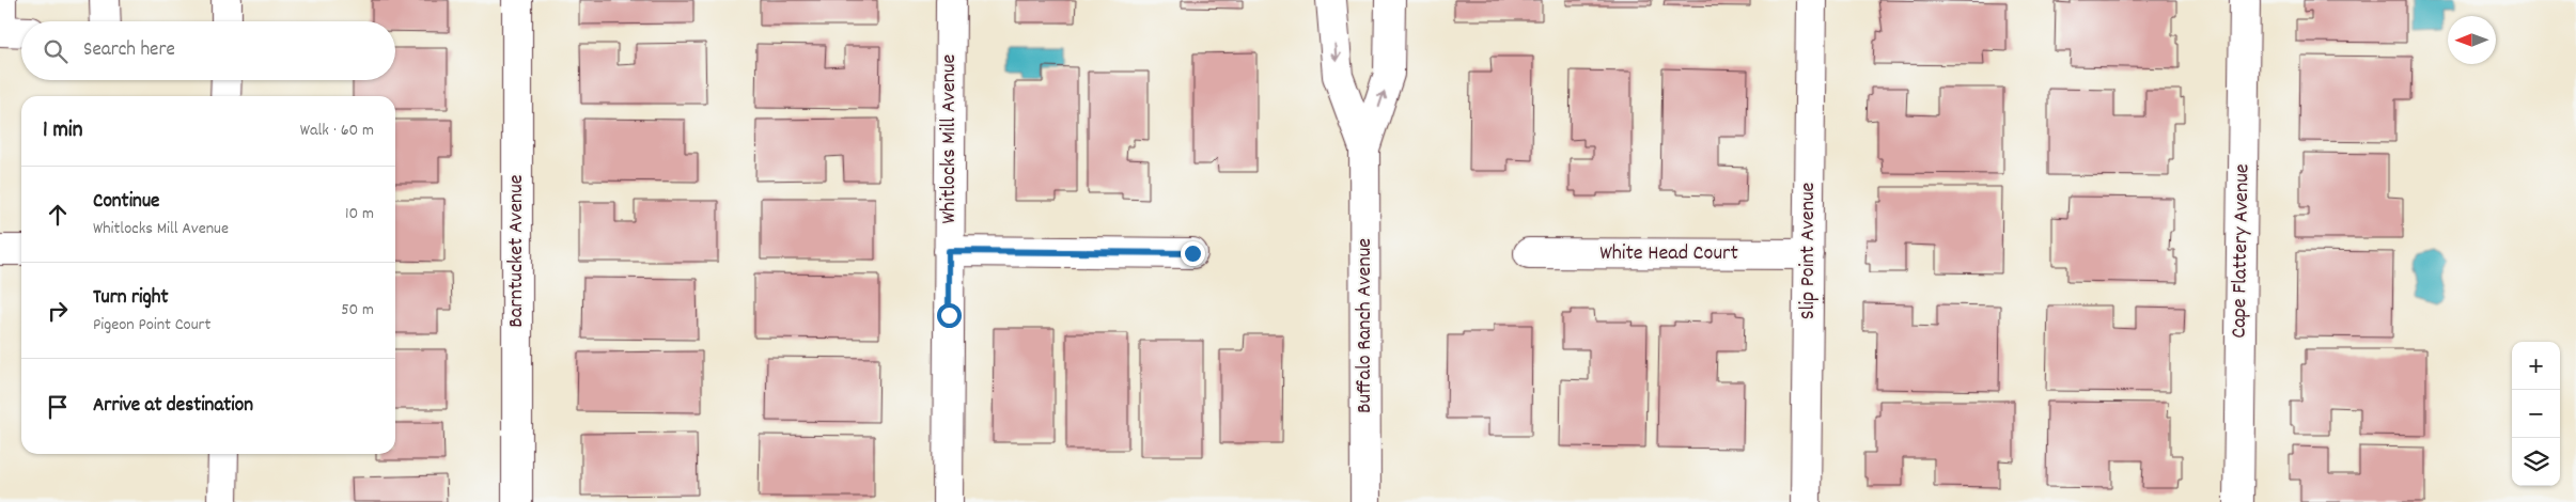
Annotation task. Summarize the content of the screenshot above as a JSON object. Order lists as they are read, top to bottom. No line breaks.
{"streets":{"street":["Whitlocks Mill Avenue","Barntucket Avenue","Slip Point Avenue","Cape Flattery Avenue","White Head Court","Buffalo Ranch Avenue"]},"crossings":[["Slip Point Avenue","White Head Court"]],"north":"left","page":{"search":"Search here","heading":["1 min","Walk · 60 m"],"list":[["Continue","Whitlocks Mill Avenue","10 m"],["Turn right","Pigeon Point Court","50 m"],"Arrive at destination"],"map_buttons":["+","−"]}}
